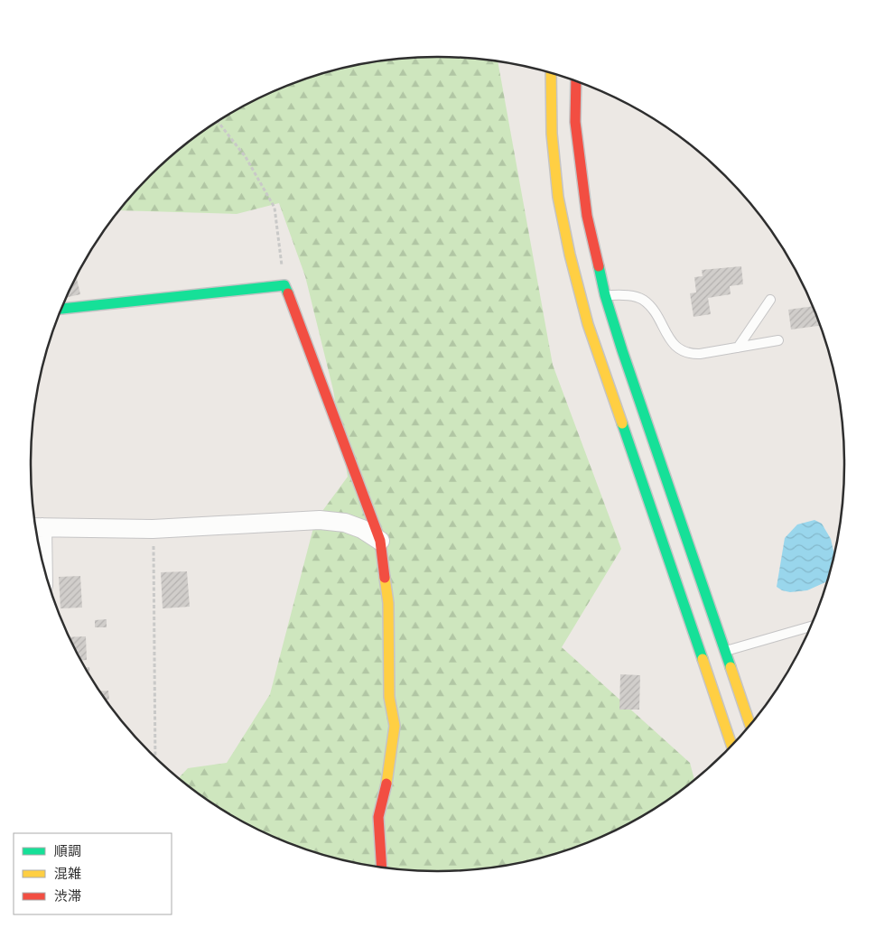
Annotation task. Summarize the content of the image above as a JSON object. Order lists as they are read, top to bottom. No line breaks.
{"legend":["順調","混雑","渋滞"]}
